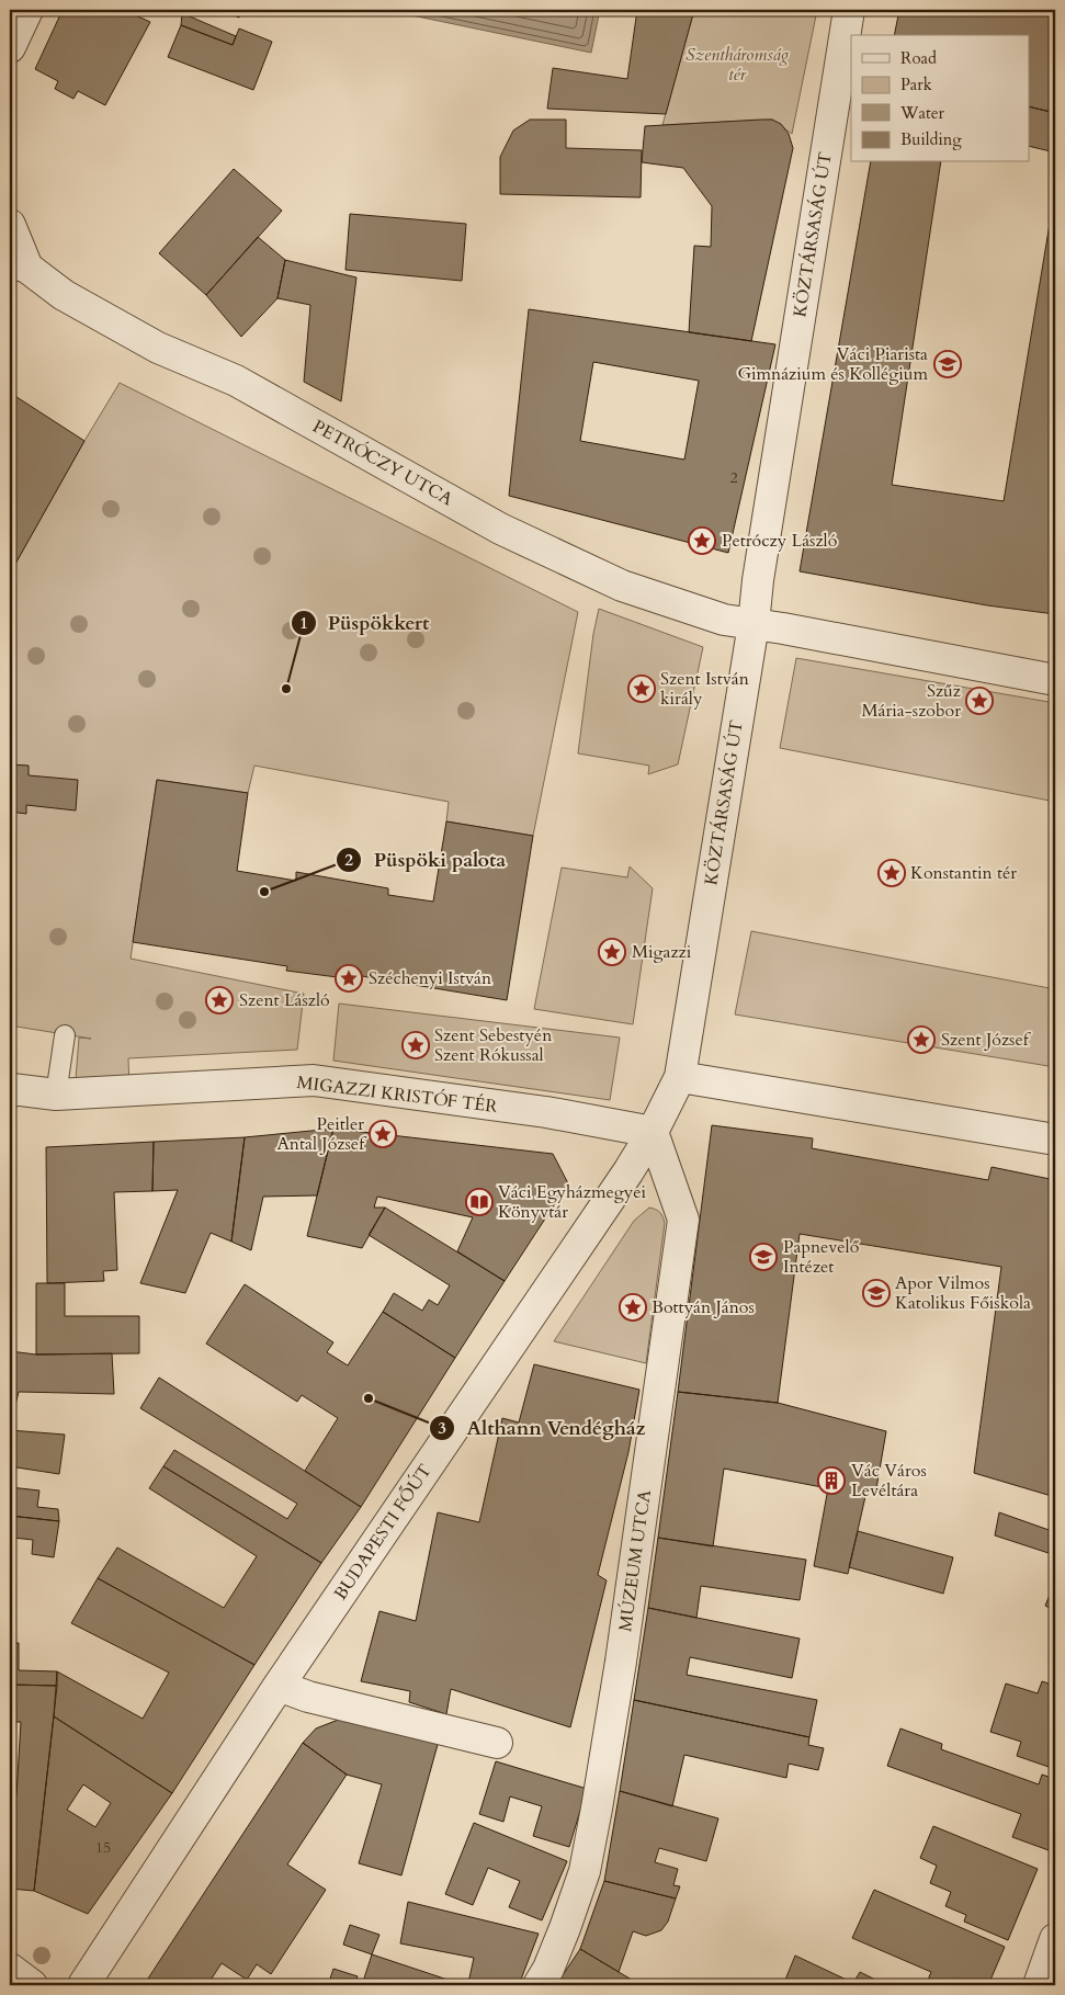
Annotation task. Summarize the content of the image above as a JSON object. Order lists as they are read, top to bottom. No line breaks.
{"streets":{"street":["KÖZTÁRSASÁG ÚT","PETRÓCZY UTCA","MIGAZZI KRISTÓF TÉR","BUDAPESTI FŐÚT","MÚZEUM UTCA"]},"crossings":[["KÖZTÁRSASÁG ÚT","PETRÓCZY UTCA"],["KÖZTÁRSASÁG ÚT","BUDAPESTI FŐÚT"],["MIGAZZI KRISTÓF TÉR","BUDAPESTI FŐÚT"],["MIGAZZI KRISTÓF TÉR","MÚZEUM UTCA"],["BUDAPESTI FŐÚT","MÚZEUM UTCA"]],"parks":["Szentháromság tér"],"places":{"school or university":["Váci Piarista Gimnázium és Kollégium","Papnevelő Intézet","Apor Vilmos Katolikus Főiskola"],"place":["Petróczy László","Szent István király","Szűz Mária-szobor","Konstantin tér","Migazzi","Széchenyi István","Szent László","Szent József","Szent Sebestyén Szent Rókussal","Peitler Antal József","Bottyán János"],"other":["Püspökkert","Püspöki palota","Althann Vendégház"],"library":["Váci Egyházmegyei Könyvtár"],"building":["Vác Város Levéltára"]},"house_numbers":["2","15"],"legend":["Road","Park","Water","Building"]}
